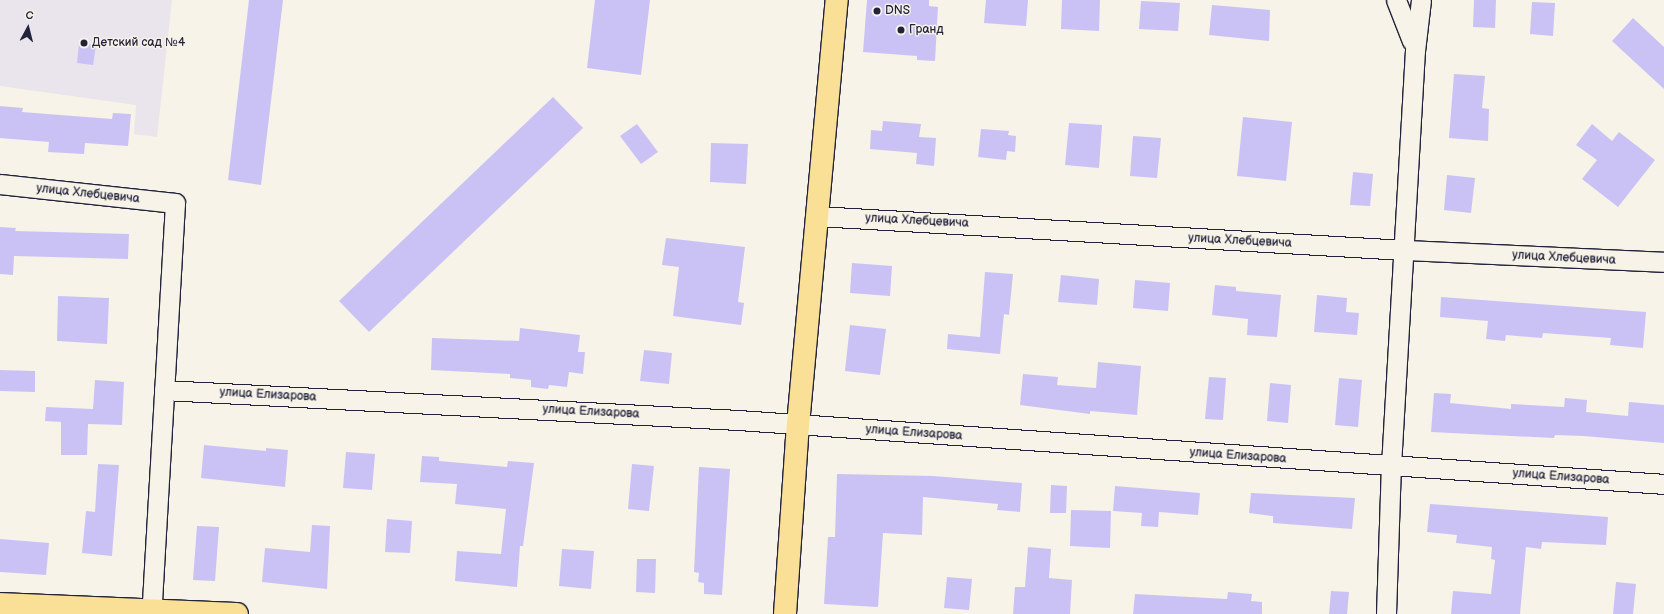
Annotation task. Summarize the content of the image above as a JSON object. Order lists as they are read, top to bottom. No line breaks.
{"streets":{"street":["улица Хлебцевича","улица Елизарова"]},"crossings":[["улица Хлебцевича","улица Елизарова"]],"places":["DNS","Гранд","Детский сад №4"],"north":"top"}
